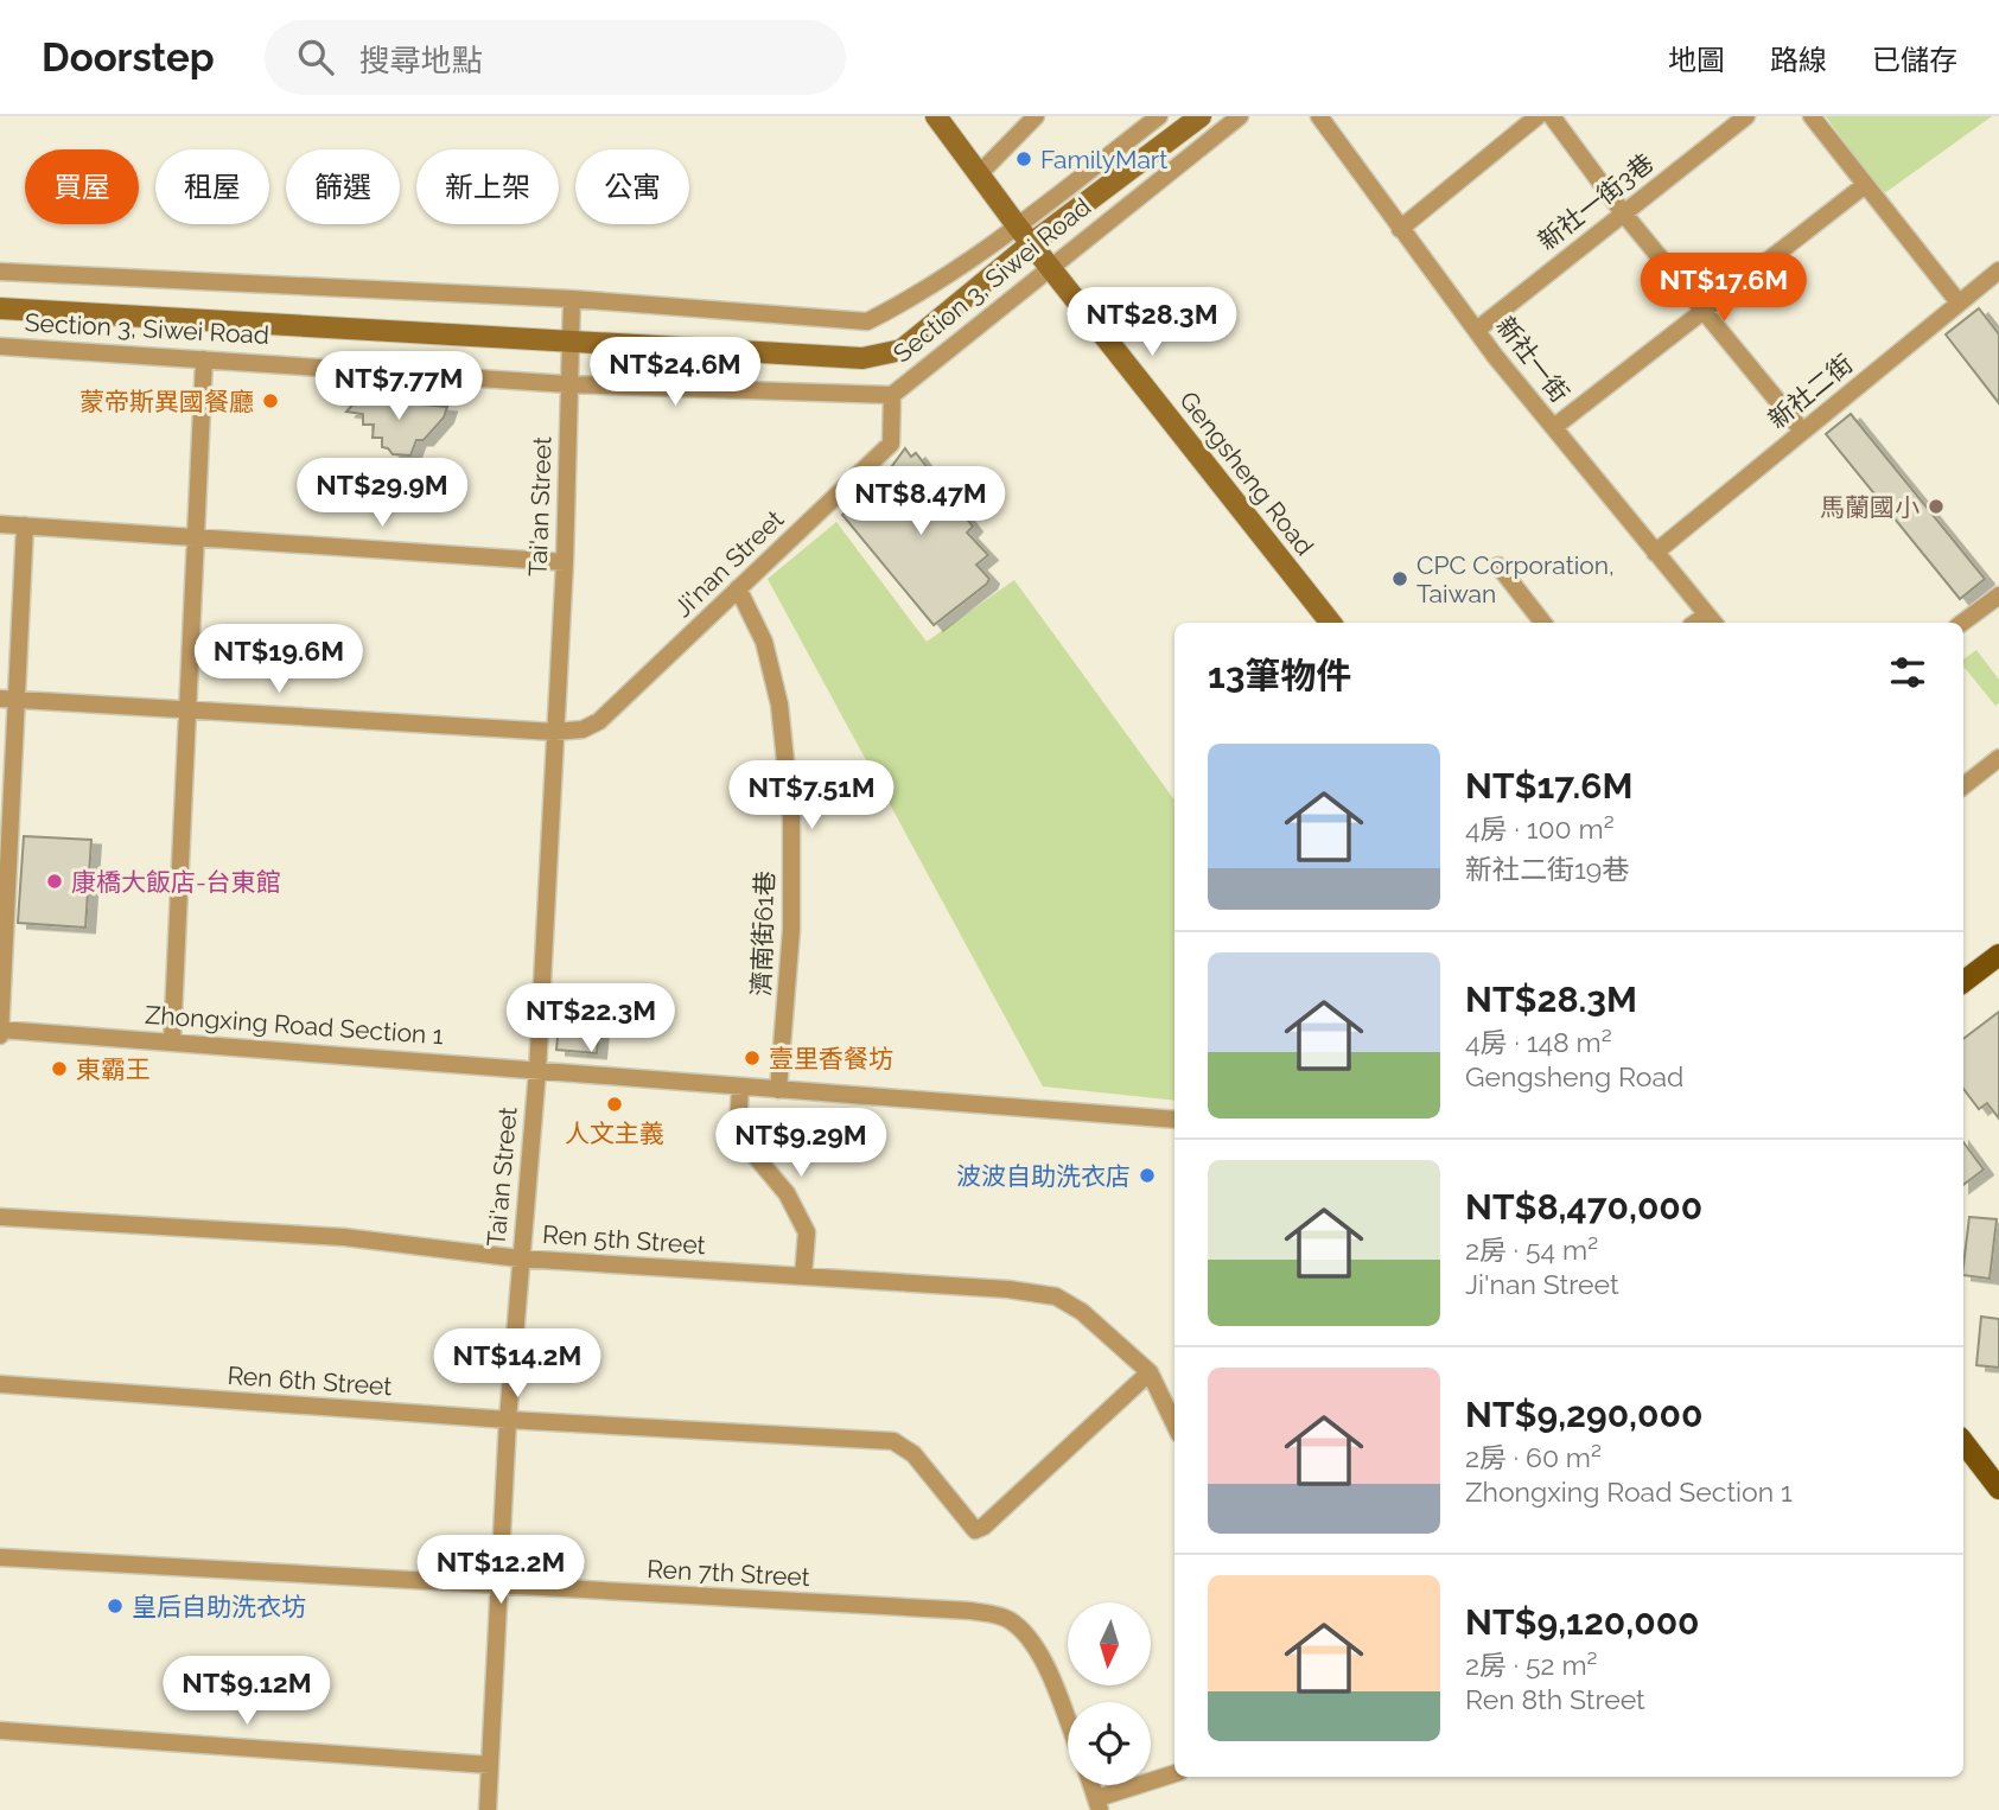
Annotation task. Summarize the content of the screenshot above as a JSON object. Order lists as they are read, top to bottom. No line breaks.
{"streets":{"street":["新社一街3巷","Section 3, Siwei Road","新社一街","新社二街","Gengsheng Road","Tai'an Street","Ji'nan Street","濟南街61巷","Zhongxing Road Section 1","Ren 5th Street","Ren 6th Street","Ren 7th Street"]},"crossings":[["新社一街3巷","新社一街"],["Section 3, Siwei Road","Gengsheng Road"],["Section 3, Siwei Road","Tai'an Street"],["Section 3, Siwei Road","Ji'nan Street"],["新社一街","新社二街"],["Tai'an Street","Ji'nan Street"],["Tai'an Street","Zhongxing Road Section 1"],["Tai'an Street","Ren 5th Street"],["Tai'an Street","Ren 6th Street"],["Tai'an Street","Ren 7th Street"],["Ji'nan Street","濟南街61巷"],["濟南街61巷","Zhongxing Road Section 1"],["Ren 5th Street","Ren 6th Street"]],"places":["FamilyMart","蒙帝斯異國餐廳","馬蘭國小","CPC Corporation, Taiwan","康橋大飯店-台東館","壹里香餐坊","東霸王","人文主義","波波自助洗衣店","皇后自助洗衣坊"],"north":"bottom","page":{"header":"Doorstep","search":"搜尋地點","nav":["地圖","路線","已儲存"],"chip":["買屋","租屋","篩選","新上架","公寓"],"price":["NT$17.6M","NT$28.3M","NT$24.6M","NT$7.77M","NT$29.9M","NT$8.47M","NT$19.6M","NT$7.51M","NT$22.3M","NT$9.29M","NT$14.2M","NT$12.2M","NT$9.12M"],"heading":"13筆物件","list":[{"name":"NT$17.6M","note":"4房 · 100 m² · 新社二街19巷"},{"name":"NT$28.3M","note":"4房 · 148 m² · Gengsheng Road"},{"name":"NT$8,470,000","note":"2房 · 54 m² · Ji'nan Street"},{"name":"NT$9,290,000","note":"2房 · 60 m² · Zhongxing Road Section 1"},{"name":"NT$9,120,000","note":"2房 · 52 m² · Ren 8th Street"}]}}
